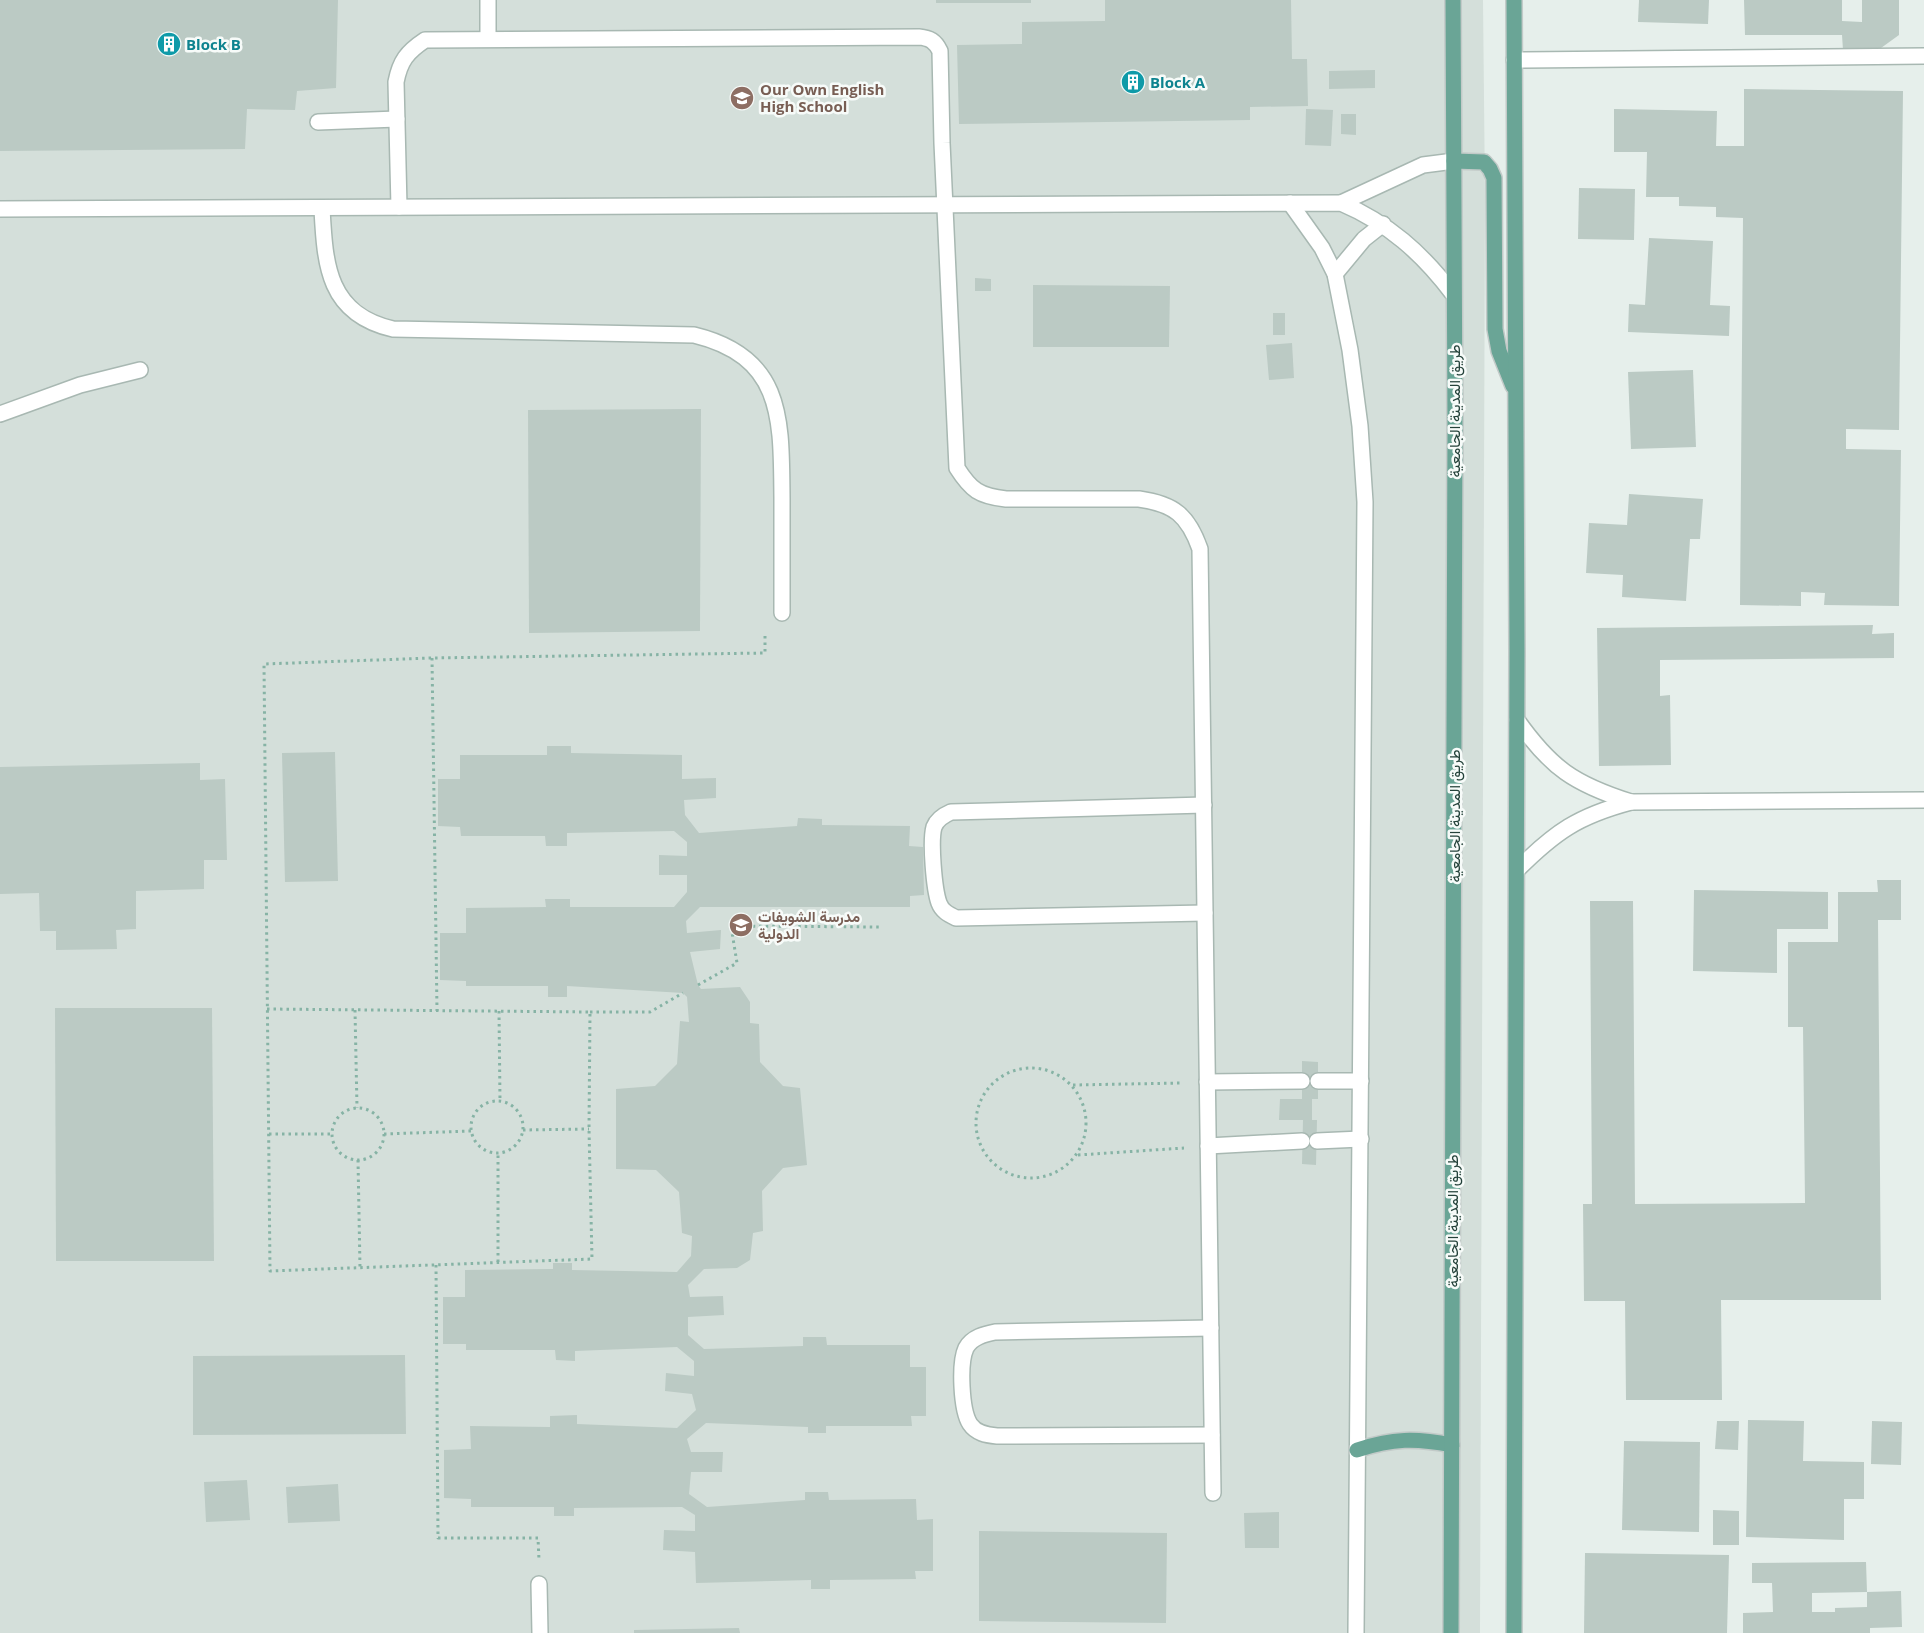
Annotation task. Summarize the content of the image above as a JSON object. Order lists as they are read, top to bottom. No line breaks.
{"streets":{"main road":["طريق المدينة الجامعية"]},"places":{"building":["Block B","Block A"],"school or university":["Our Own English High School","مدرسة الشويفات الدولية"]}}
